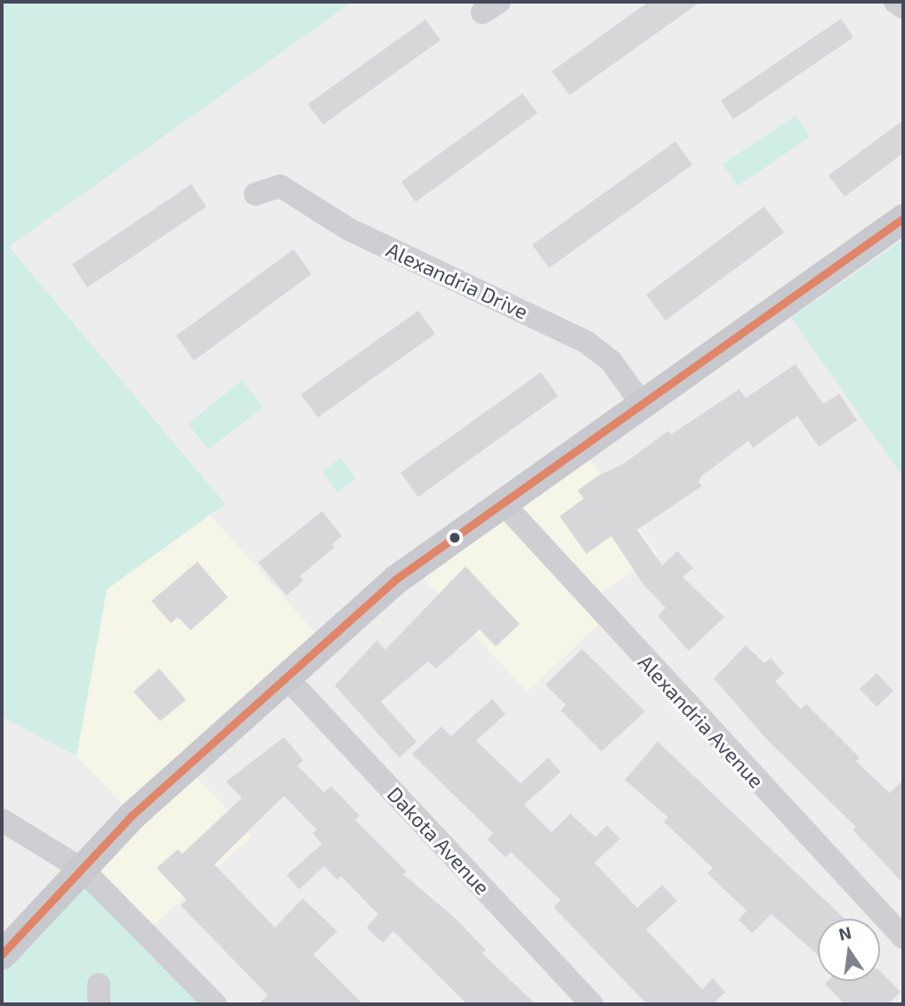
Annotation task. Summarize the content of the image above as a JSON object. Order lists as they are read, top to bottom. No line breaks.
{"streets":{"street":["Alexandria Drive","Alexandria Avenue","Dakota Avenue"]},"north":"top"}
